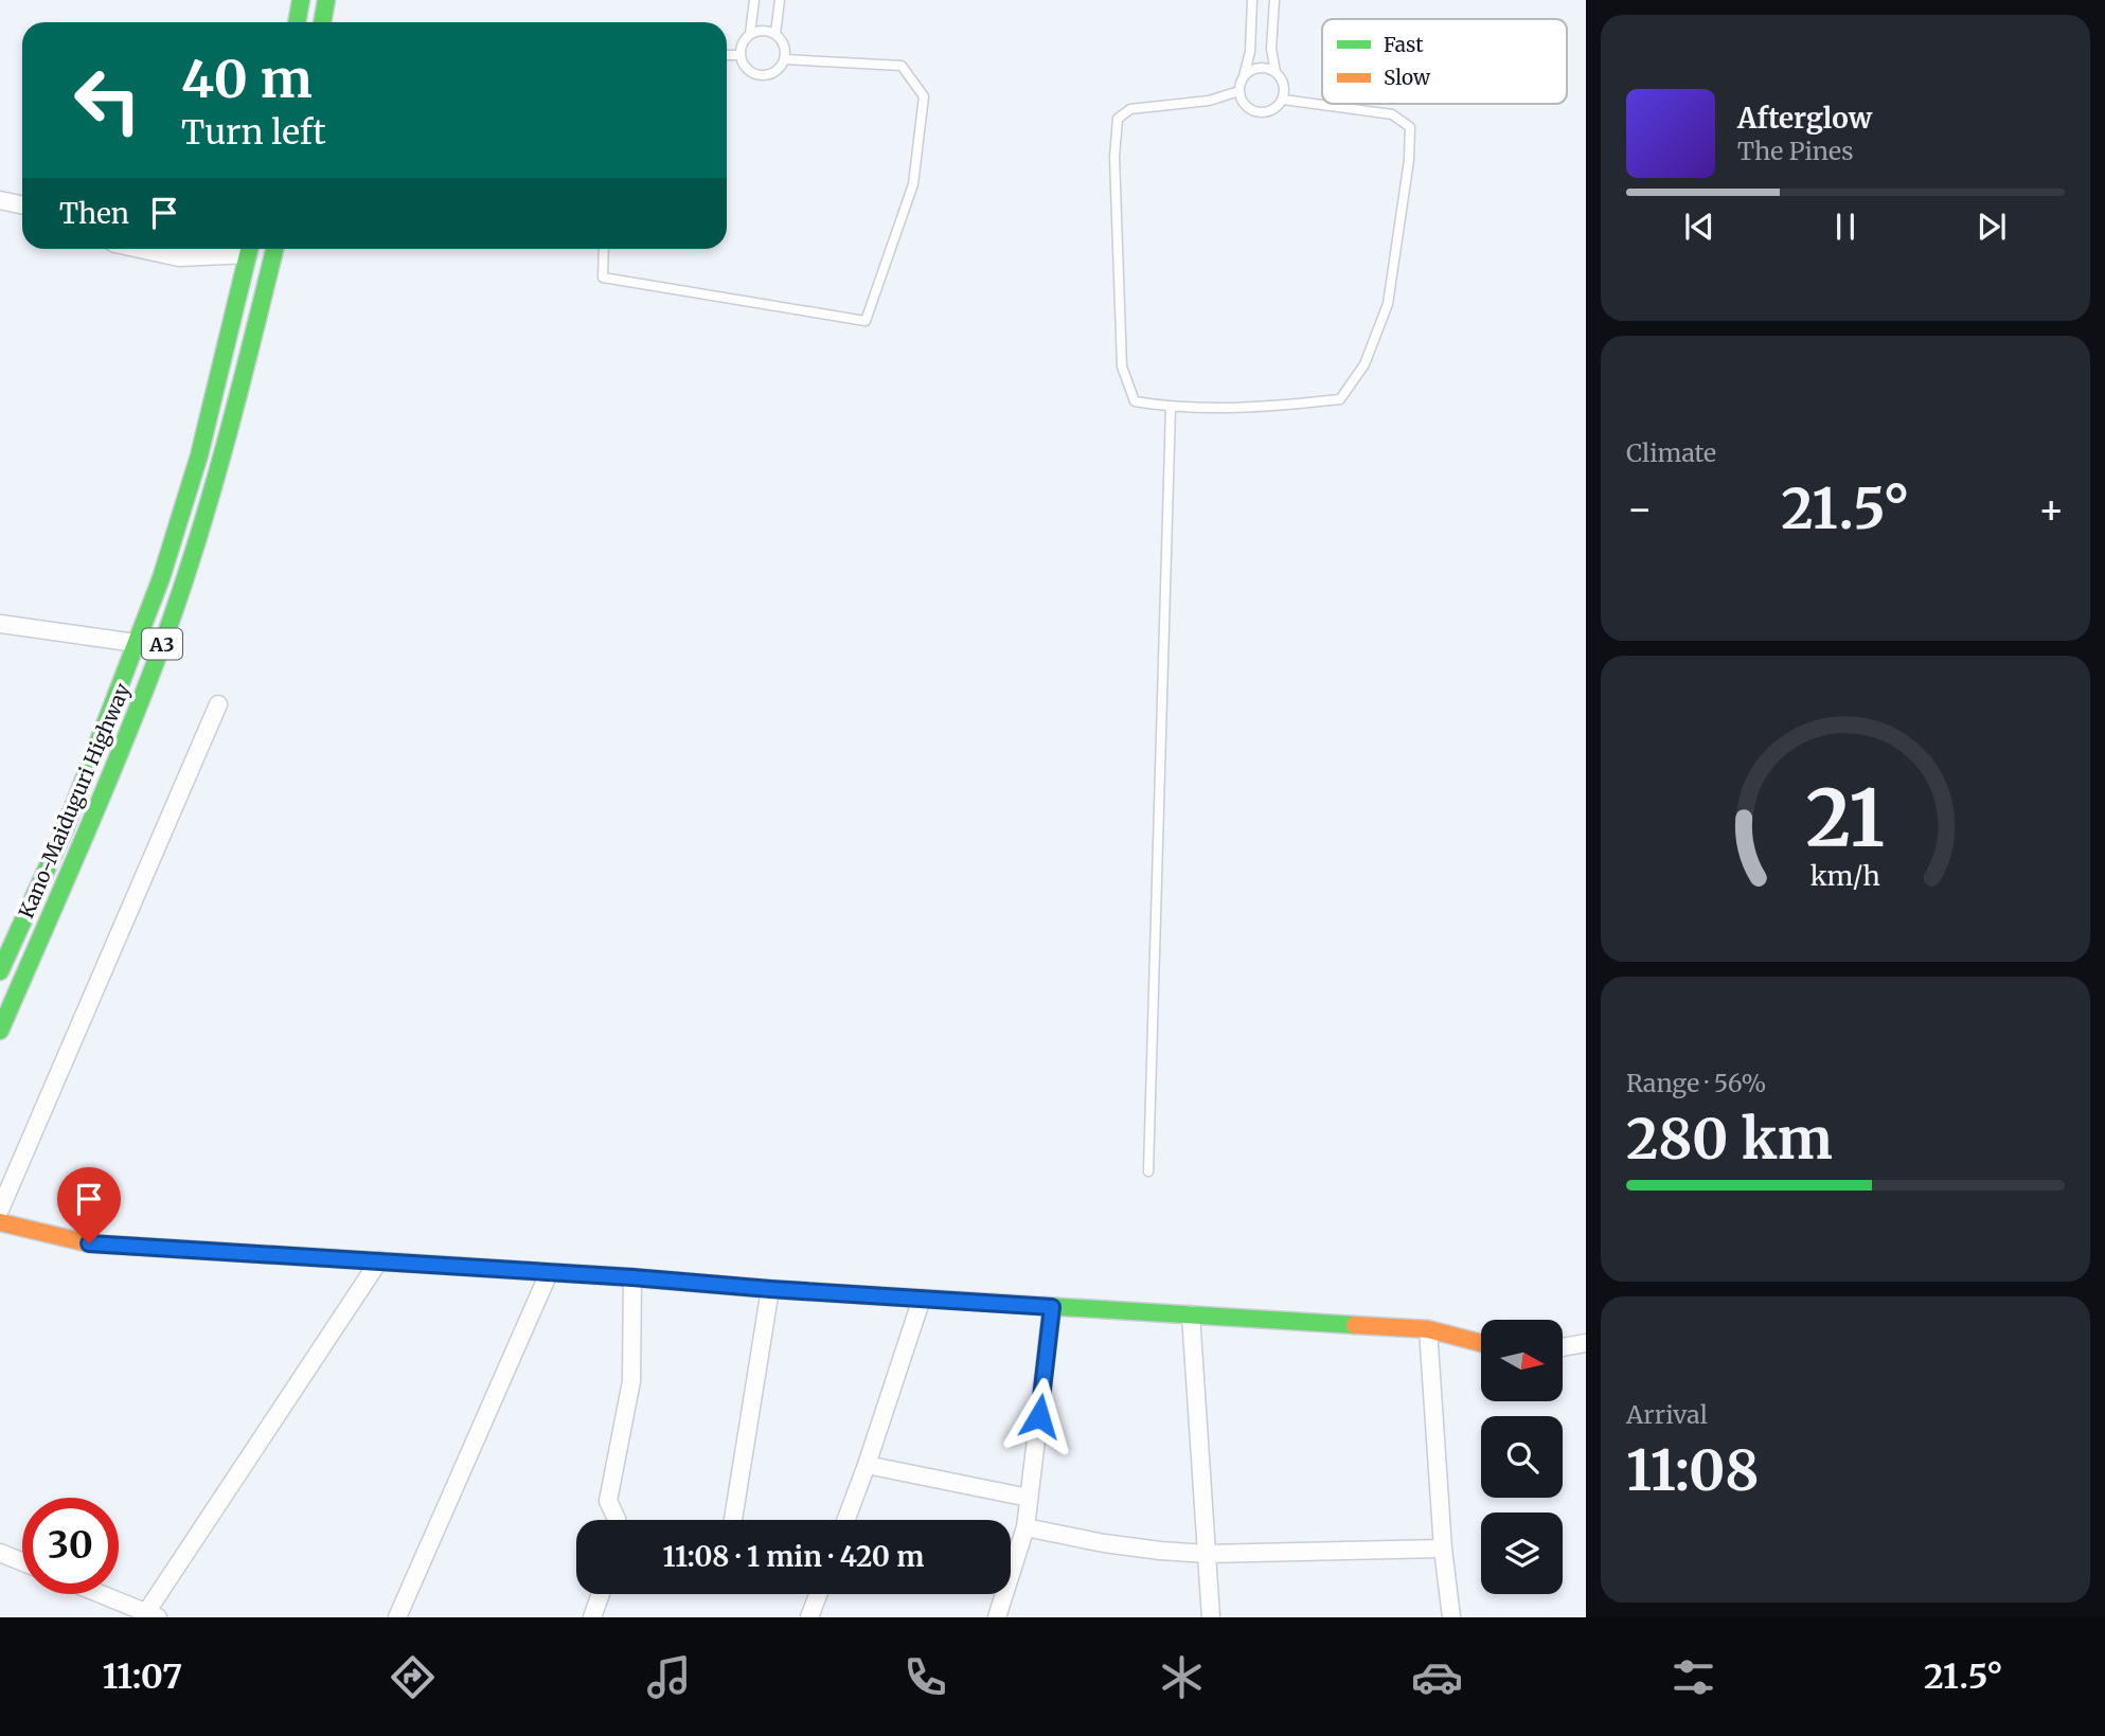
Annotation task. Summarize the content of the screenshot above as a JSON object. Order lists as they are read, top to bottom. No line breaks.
{"streets":{"main road":["A3","Kano-Maiduguri Highway"]},"legend":["Fast","Slow"],"north":"right","page":{"turn":["40 m","Turn left"],"song":["Afterglow","The Pines"],"then":"Then","tile":["Climate",["Range · 56%","280 km"],["Arrival","11:08"]],"heat":["−","21.5°","+"],"limit":"30","trip":"11:08 · 1 min · 420 m","tabs":["11:07","21.5°"],"gauge":["21","km/h"]}}
